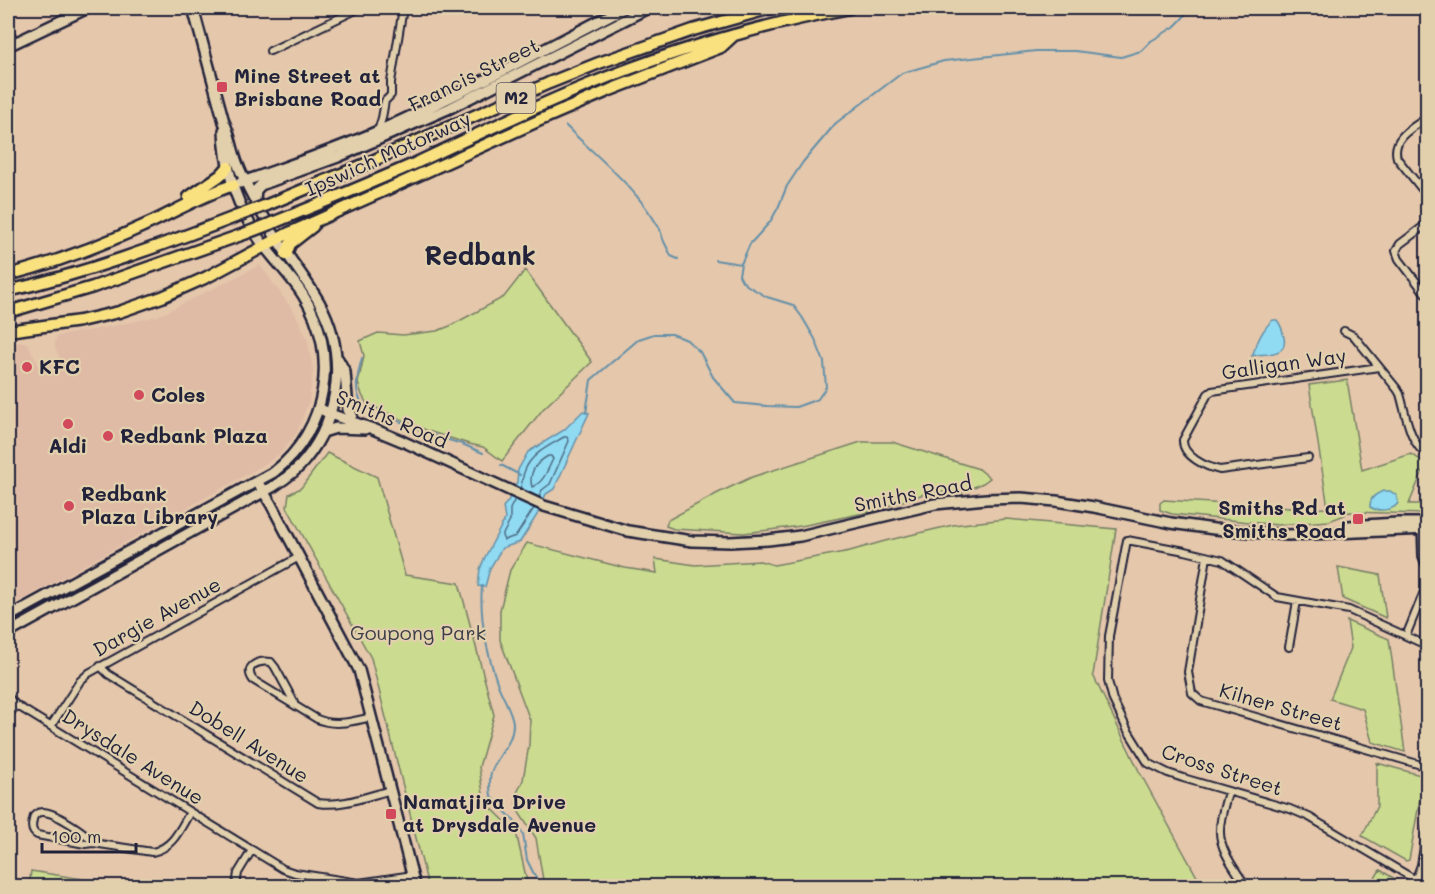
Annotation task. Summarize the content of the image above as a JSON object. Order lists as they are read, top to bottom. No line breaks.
{"streets":{"highway":["M2","Ipswich Motorway"],"main road":["Francis Street","Smiths Road"],"street":["Galligan Way","Dargie Avenue","Kilner Street","Dobell Avenue","Drysdale Avenue","Cross Street"]},"crossings":[["Dargie Avenue","Dobell Avenue"],["Dargie Avenue","Drysdale Avenue"],["Kilner Street","Cross Street"]],"districts":["Redbank"],"parks":["Goupong Park"],"places":{"transit":["Mine Street at Brisbane Road","Smiths Rd at Smiths Road","Namatjira Drive at Drysdale Avenue"],"other":["KFC","Coles","Aldi","Redbank Plaza","Redbank Plaza Library"]},"scale_bar":"100 m"}
